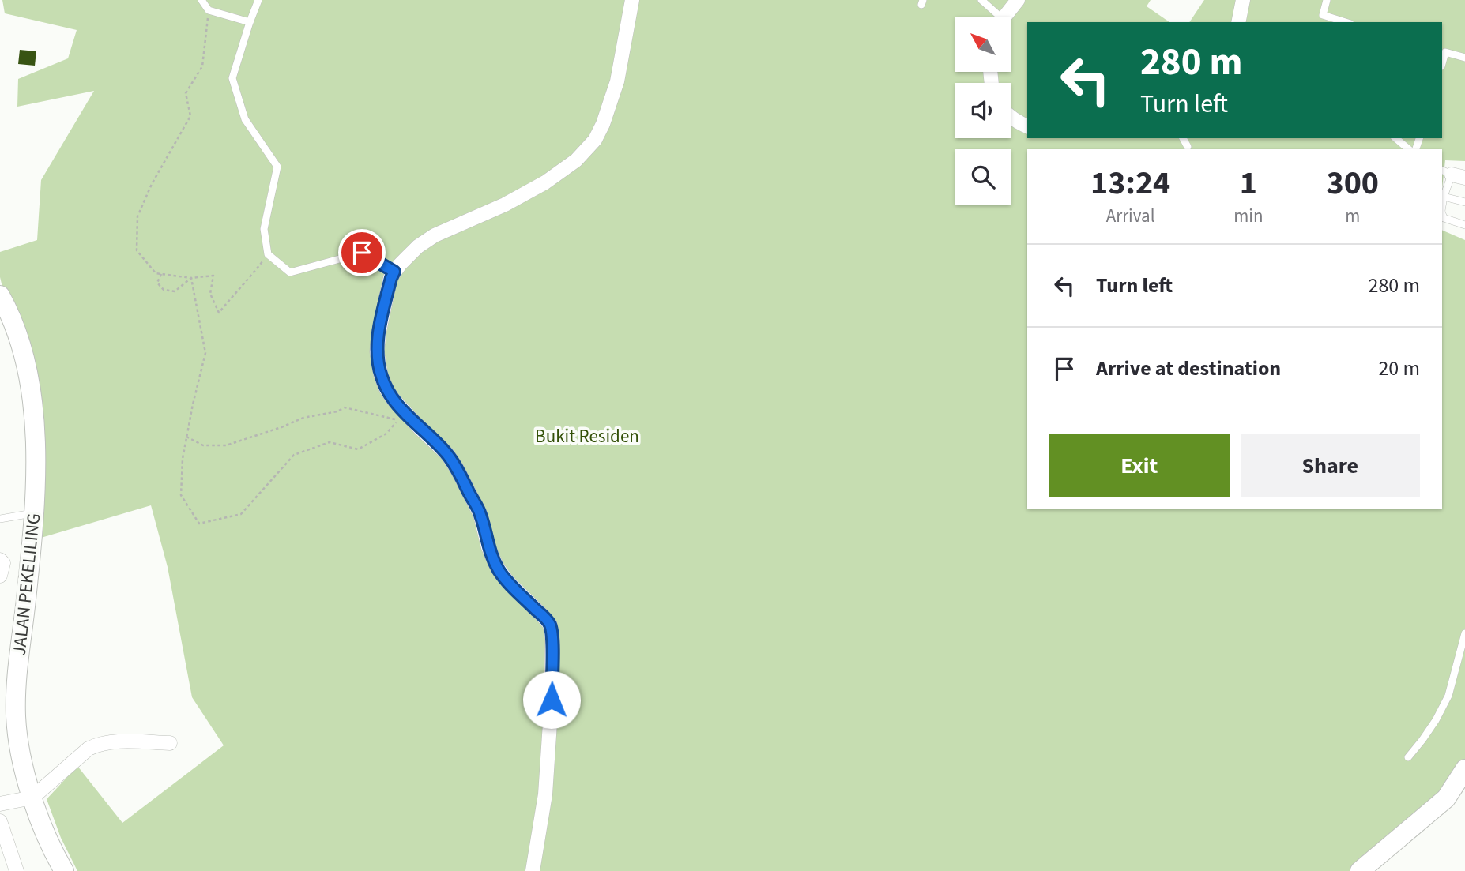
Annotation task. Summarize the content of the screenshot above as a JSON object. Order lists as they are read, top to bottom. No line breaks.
{"streets":{"street":["JALAN PEKELILING"]},"parks":["Bukit Residen"],"north":"top left","page":{"turn":["280 m","Turn left"],"eta":["13:24","Arrival","1","min","300","m"],"list":[{"name":"Turn left","value":"280 m"},{"name":"Arrive at destination","value":"20 m"}],"buttons":["Exit","Share"]}}
